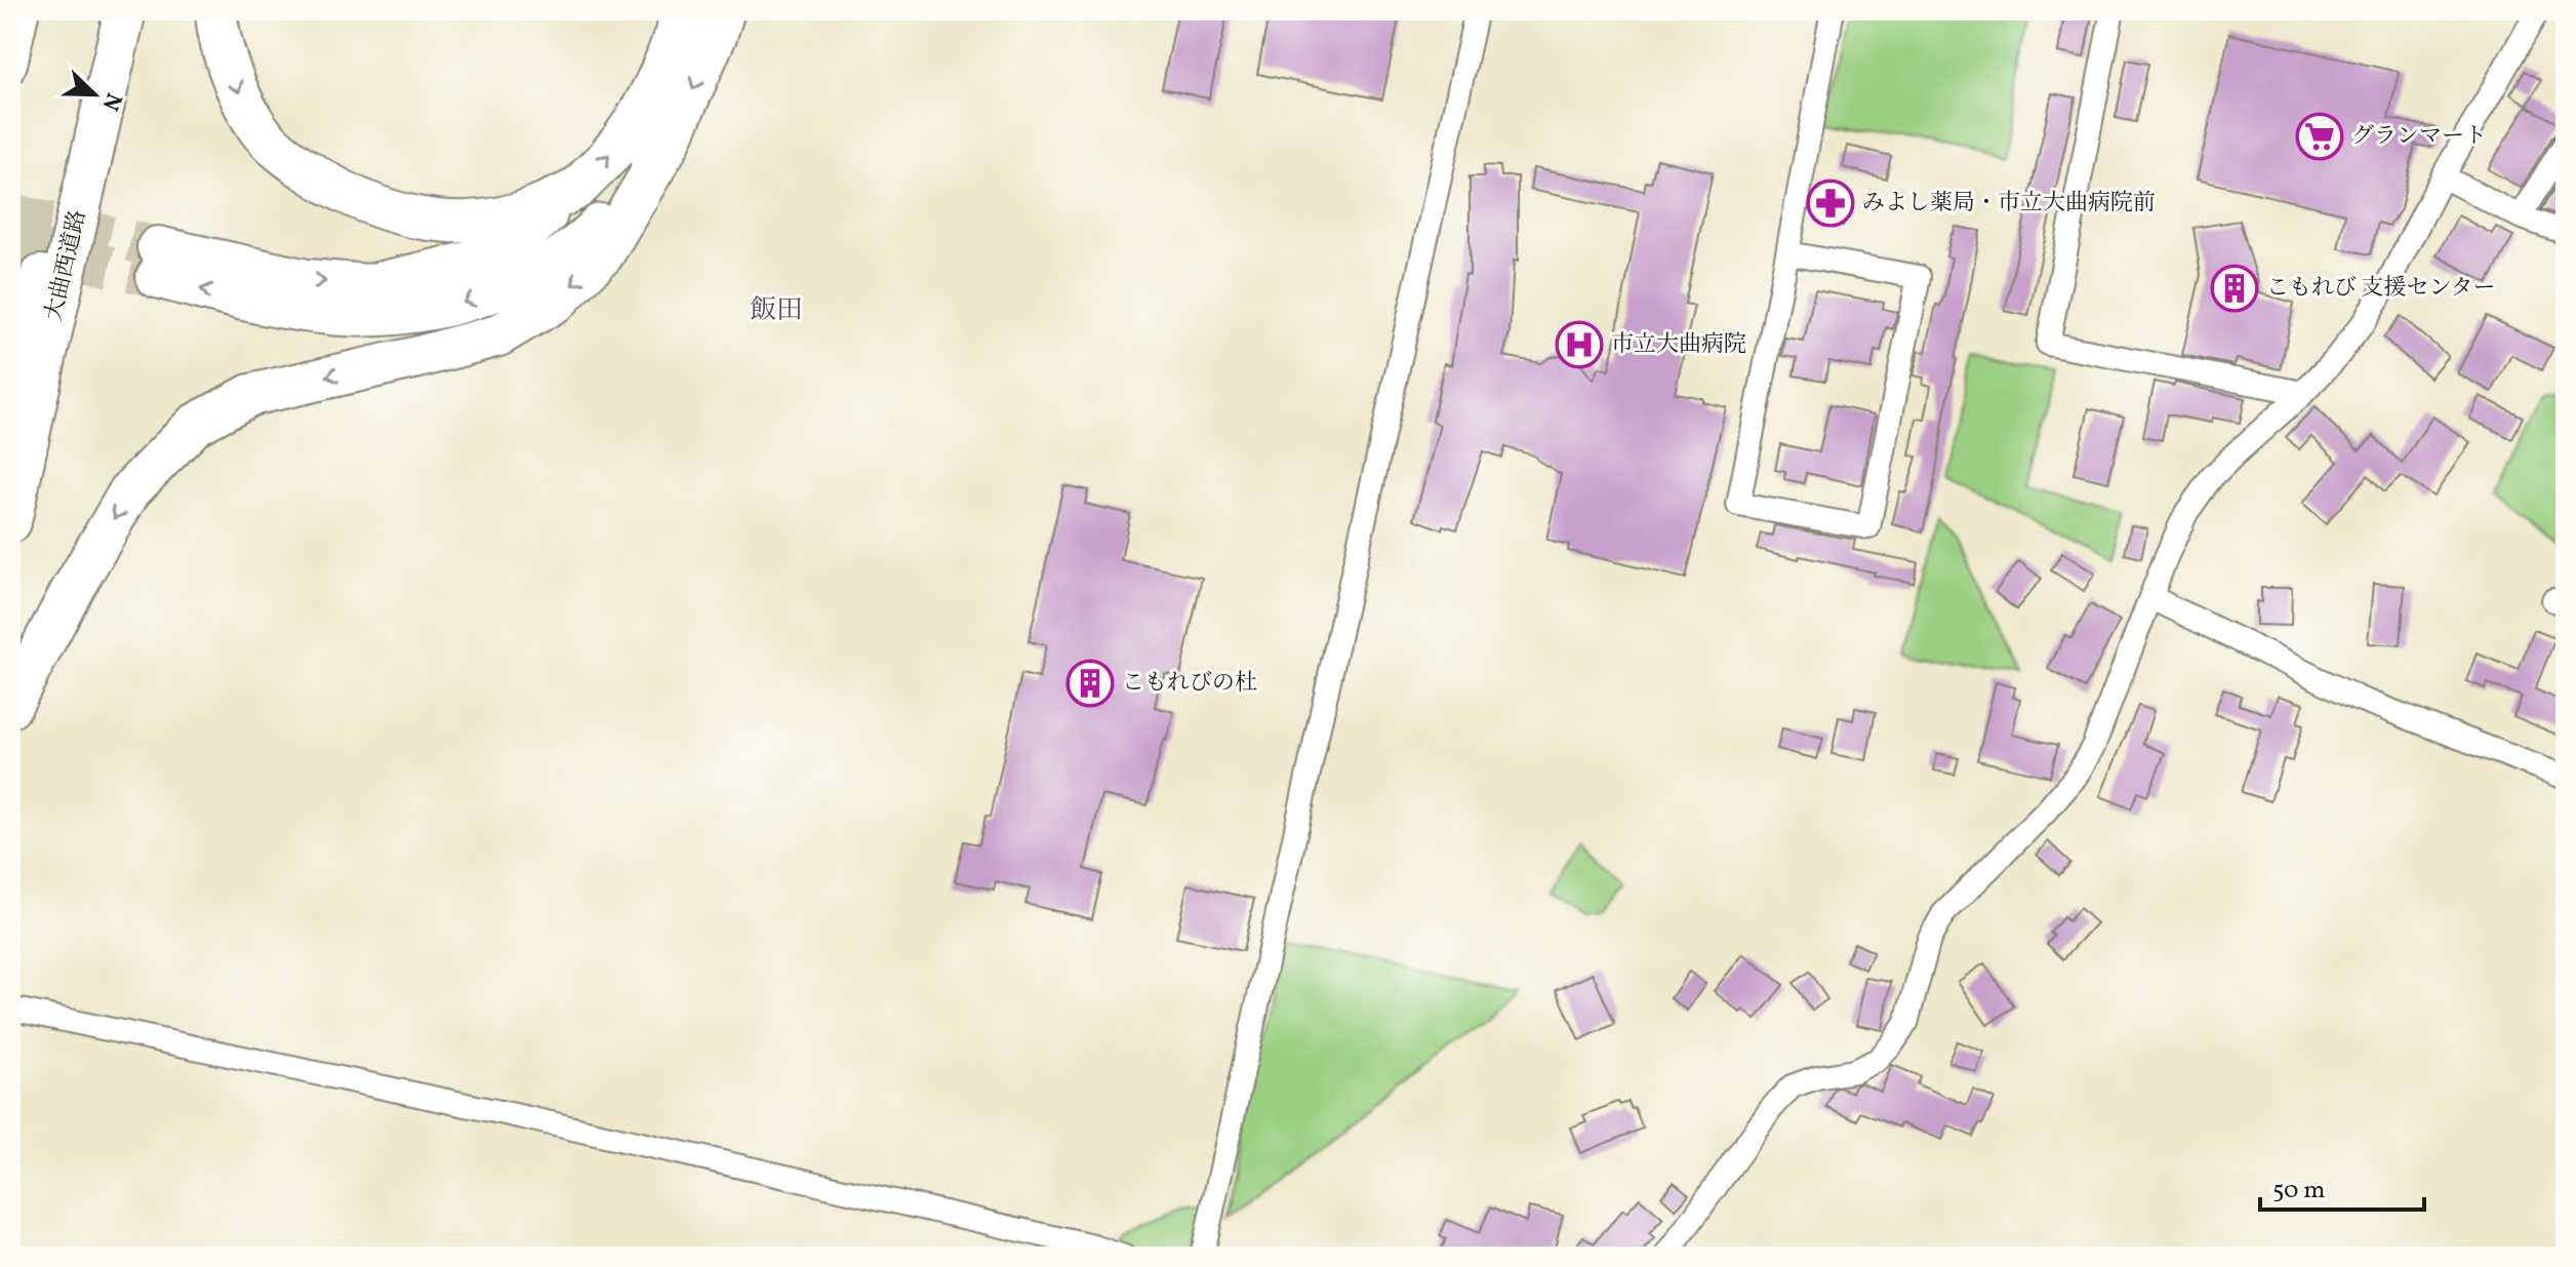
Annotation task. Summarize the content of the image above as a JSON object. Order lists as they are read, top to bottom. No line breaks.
{"streets":{"highway":["大曲西道路"]},"districts":["飯田"],"places":{"supermarket":["グランマート"],"pharmacy":["みよし薬局・市立大曲病院前"],"building":["こもれび 支援センター","こもれびの杜"],"hospital":["市立大曲病院"]},"scale_bar":"50 m","north":"bottom right"}
